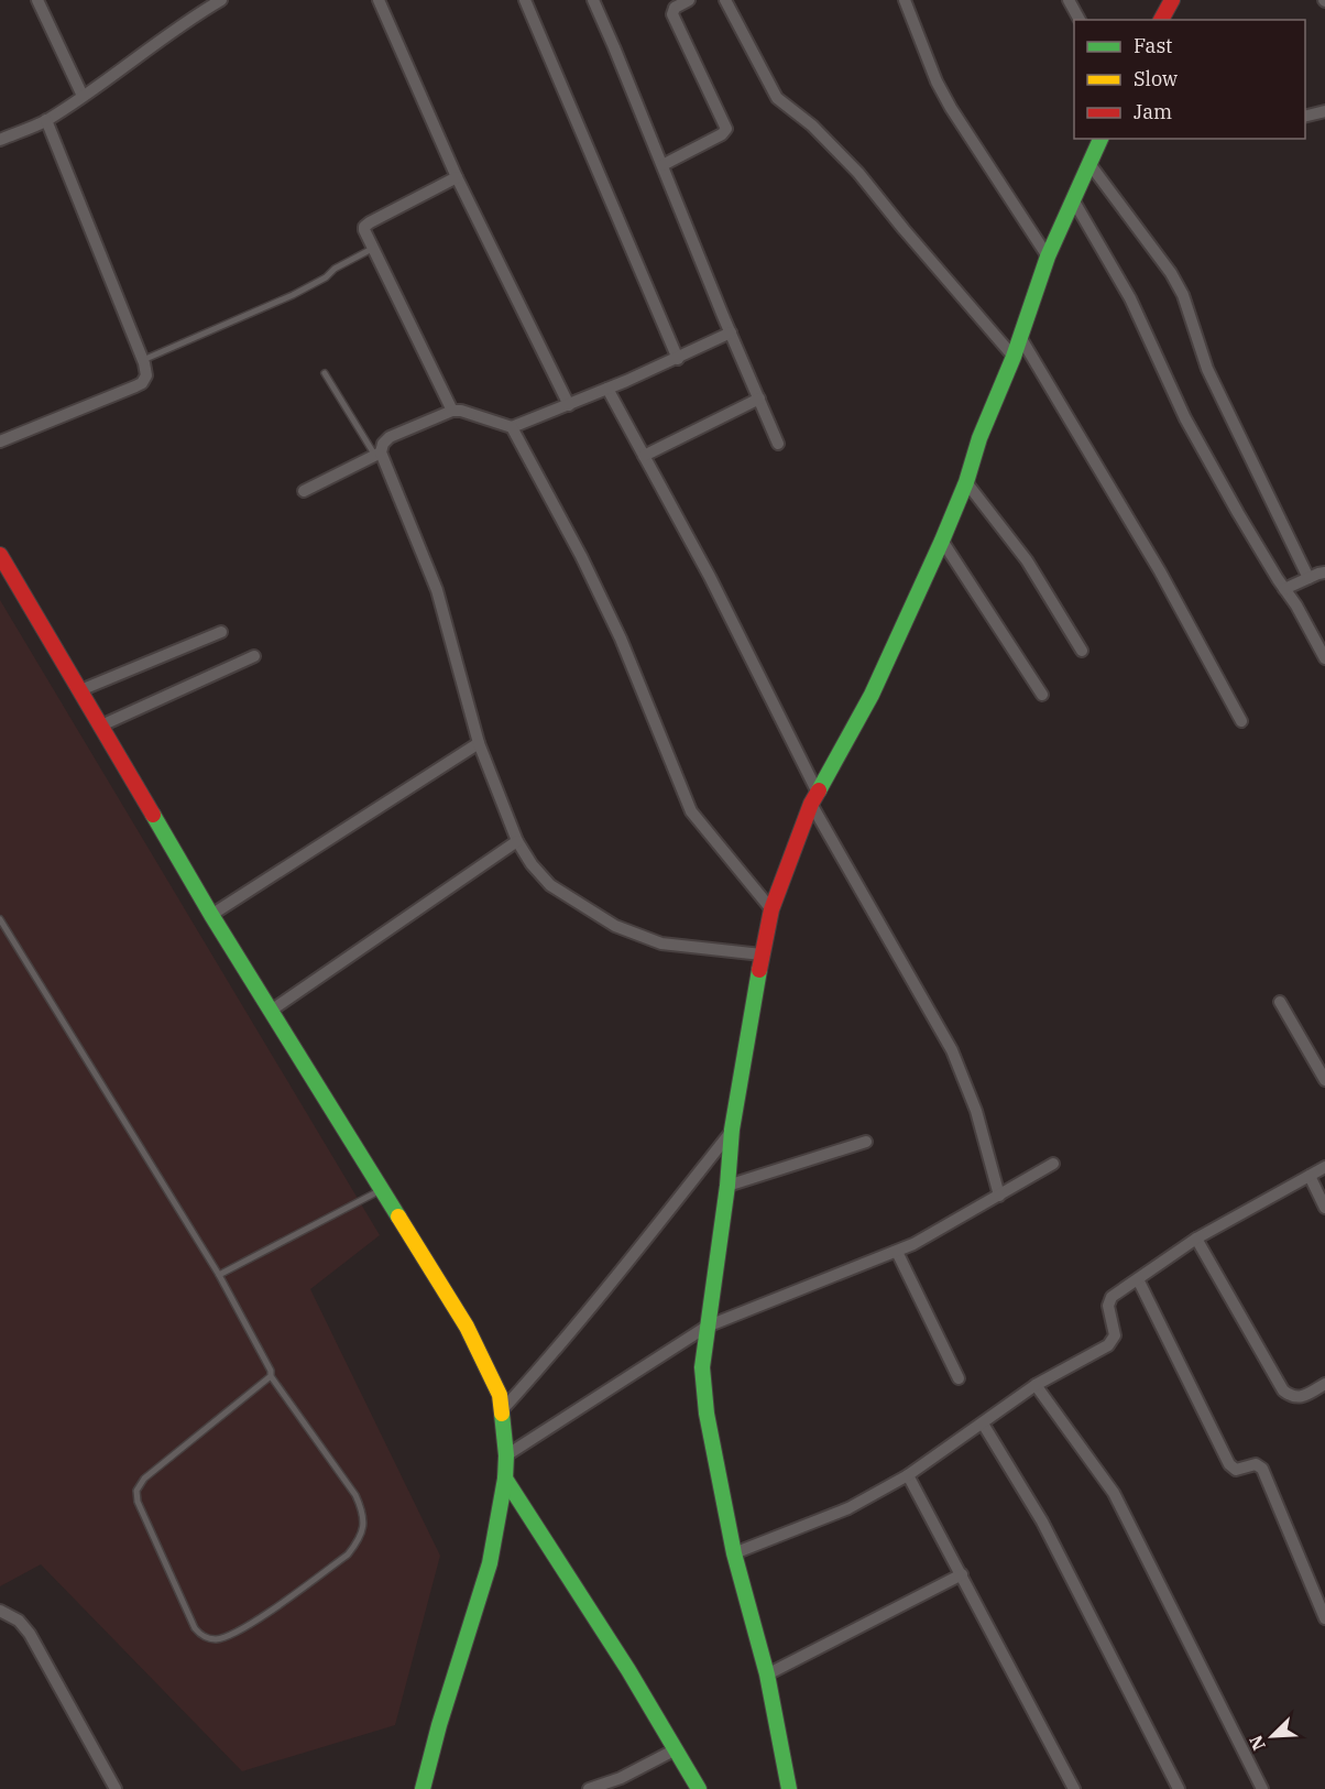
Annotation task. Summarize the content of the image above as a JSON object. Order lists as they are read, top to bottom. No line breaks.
{"legend":["Fast","Slow","Jam"],"north":"bottom left"}
